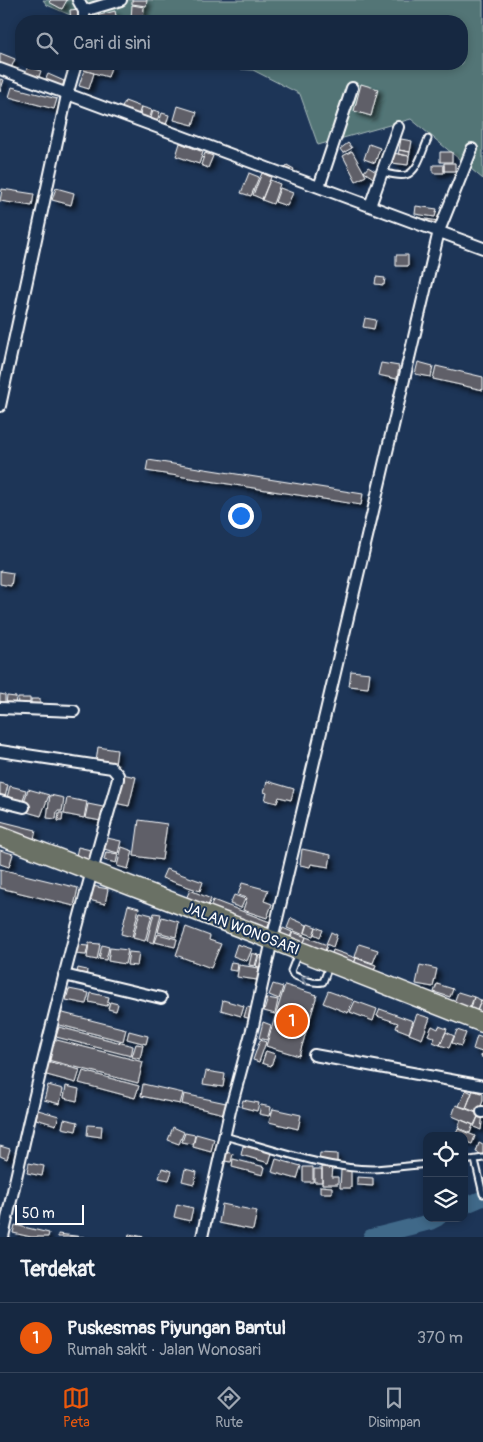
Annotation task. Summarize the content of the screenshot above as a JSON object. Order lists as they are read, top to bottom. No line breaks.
{"streets":{"highway":["JALAN WONOSARI"]},"scale_bar":"50 m","page":{"search":"Cari di sini","pins":"1","scale":"50 m","heading":"Terdekat","list":[{"mark":"1","name":"Puskesmas Piyungan Bantul","note":"Rumah sakit · Jalan Wonosari","value":"370 m"}],"nav":["Peta","Rute","Disimpan"]}}
